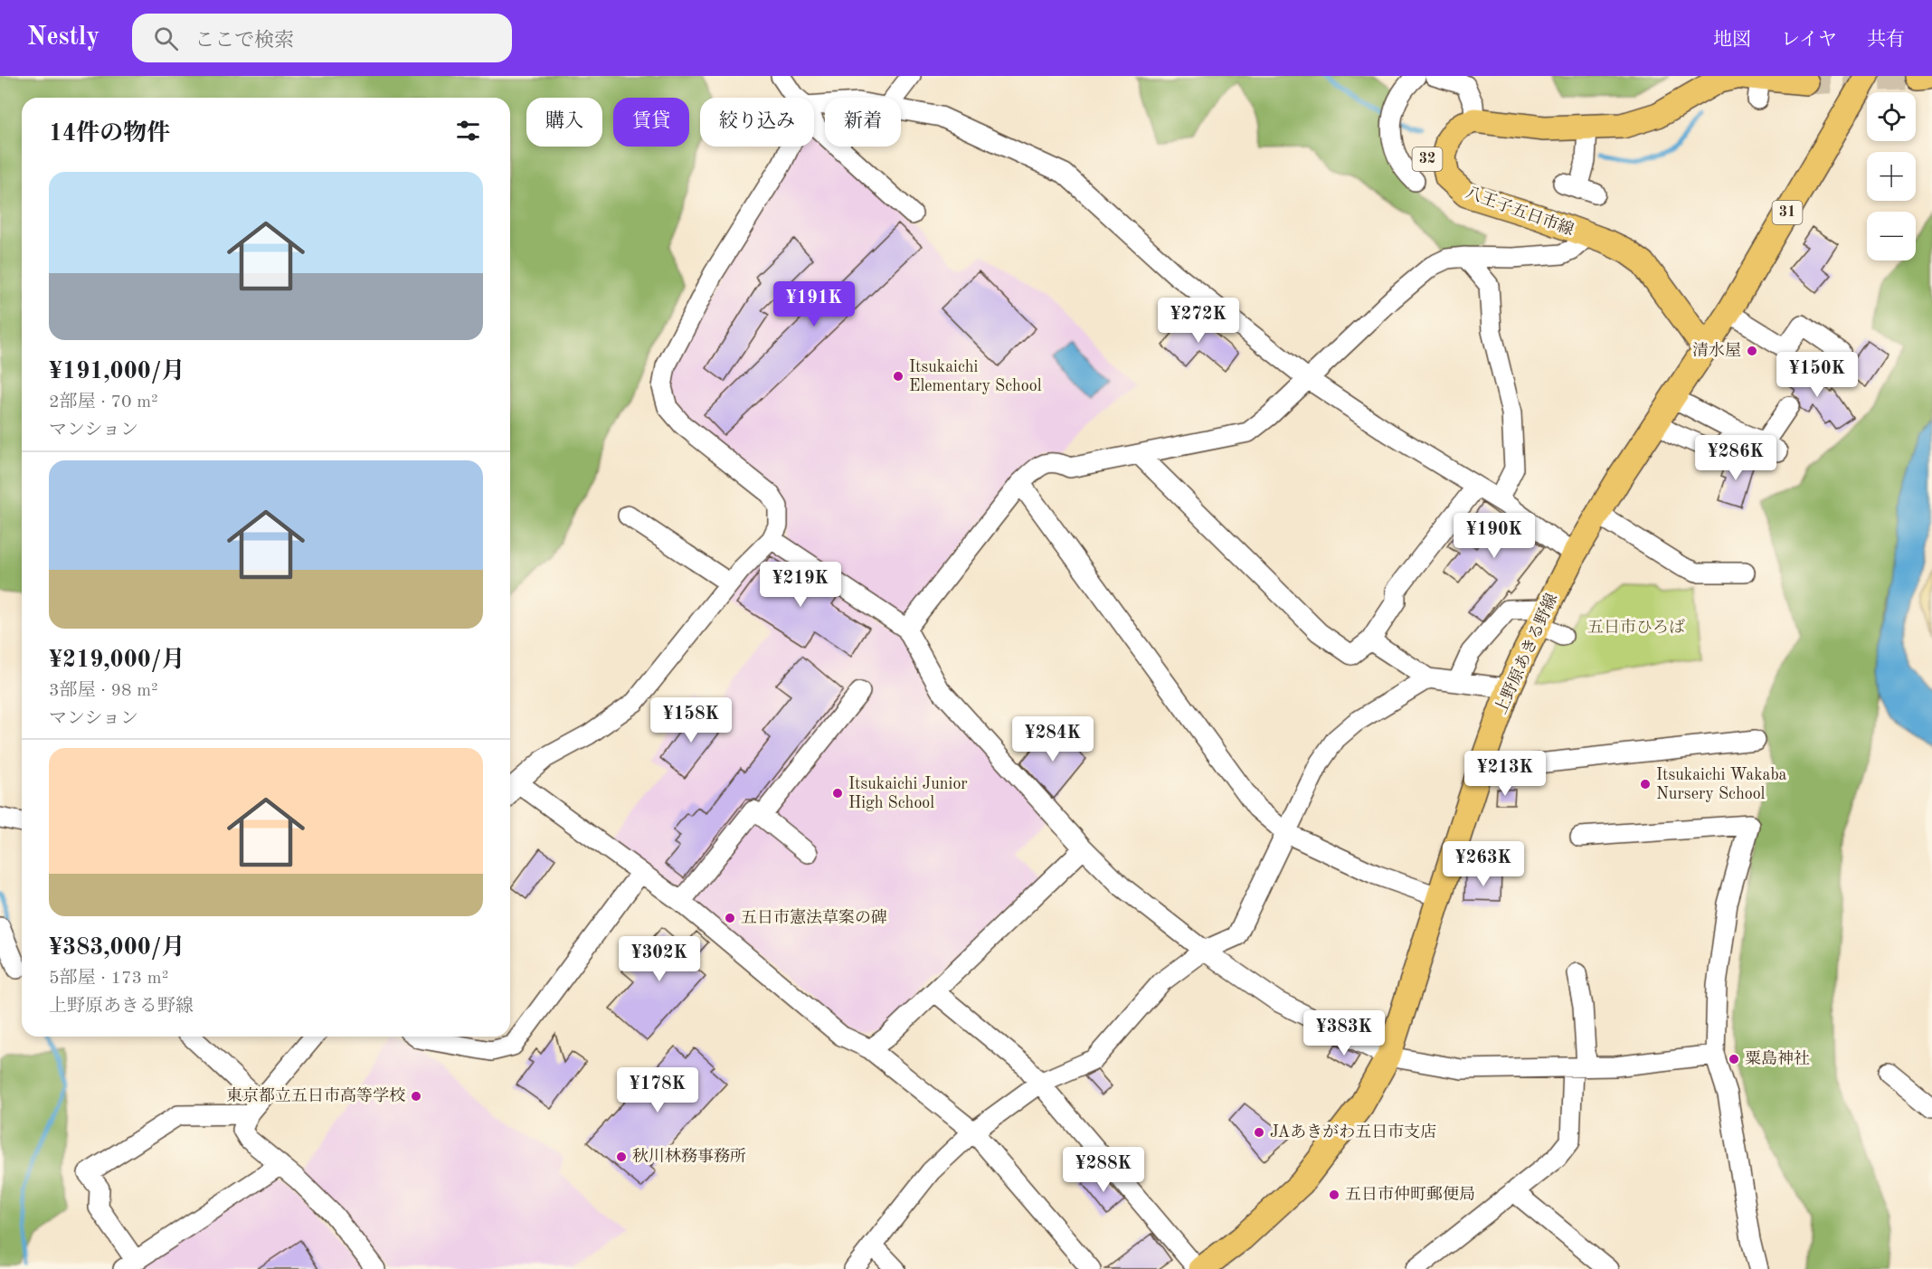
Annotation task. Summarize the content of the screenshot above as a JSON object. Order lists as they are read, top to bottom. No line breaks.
{"streets":{"main road":["32","八王子五日市線","31","上野原あきる野線"]},"crossings":[["八王子五日市線","31"],["八王子五日市線","上野原あきる野線"],["31","上野原あきる野線"]],"parks":["五日市ひろば"],"places":["清水屋","Itsukaichi Elementary School","Itsukaichi Wakaba Nursery School","Itsukaichi Junior High School","五日市憲法草案の碑","粟島神社","東京都立五日市高等学校","JAあきがわ五日市支店","秋川林務事務所","五日市仲町郵便局"],"page":{"header":"Nestly","search":"ここで検索","nav":["地図","レイヤ","共有"],"map_buttons":["+","−"],"chip":["購入","賃貸","絞り込み","新着"],"heading":"14件の物件","list":[{"name":"¥191,000/月","note":"2部屋 · 70 m² · マンション"},{"name":"¥219,000/月","note":"3部屋 · 98 m² · マンション"},{"name":"¥383,000/月","note":"5部屋 · 173 m² · 上野原あきる野線"}],"price":["¥191K","¥272K","¥150K","¥286K","¥190K","¥219K","¥158K","¥284K","¥213K","¥263K","¥302K","¥383K","¥178K","¥288K"]}}
